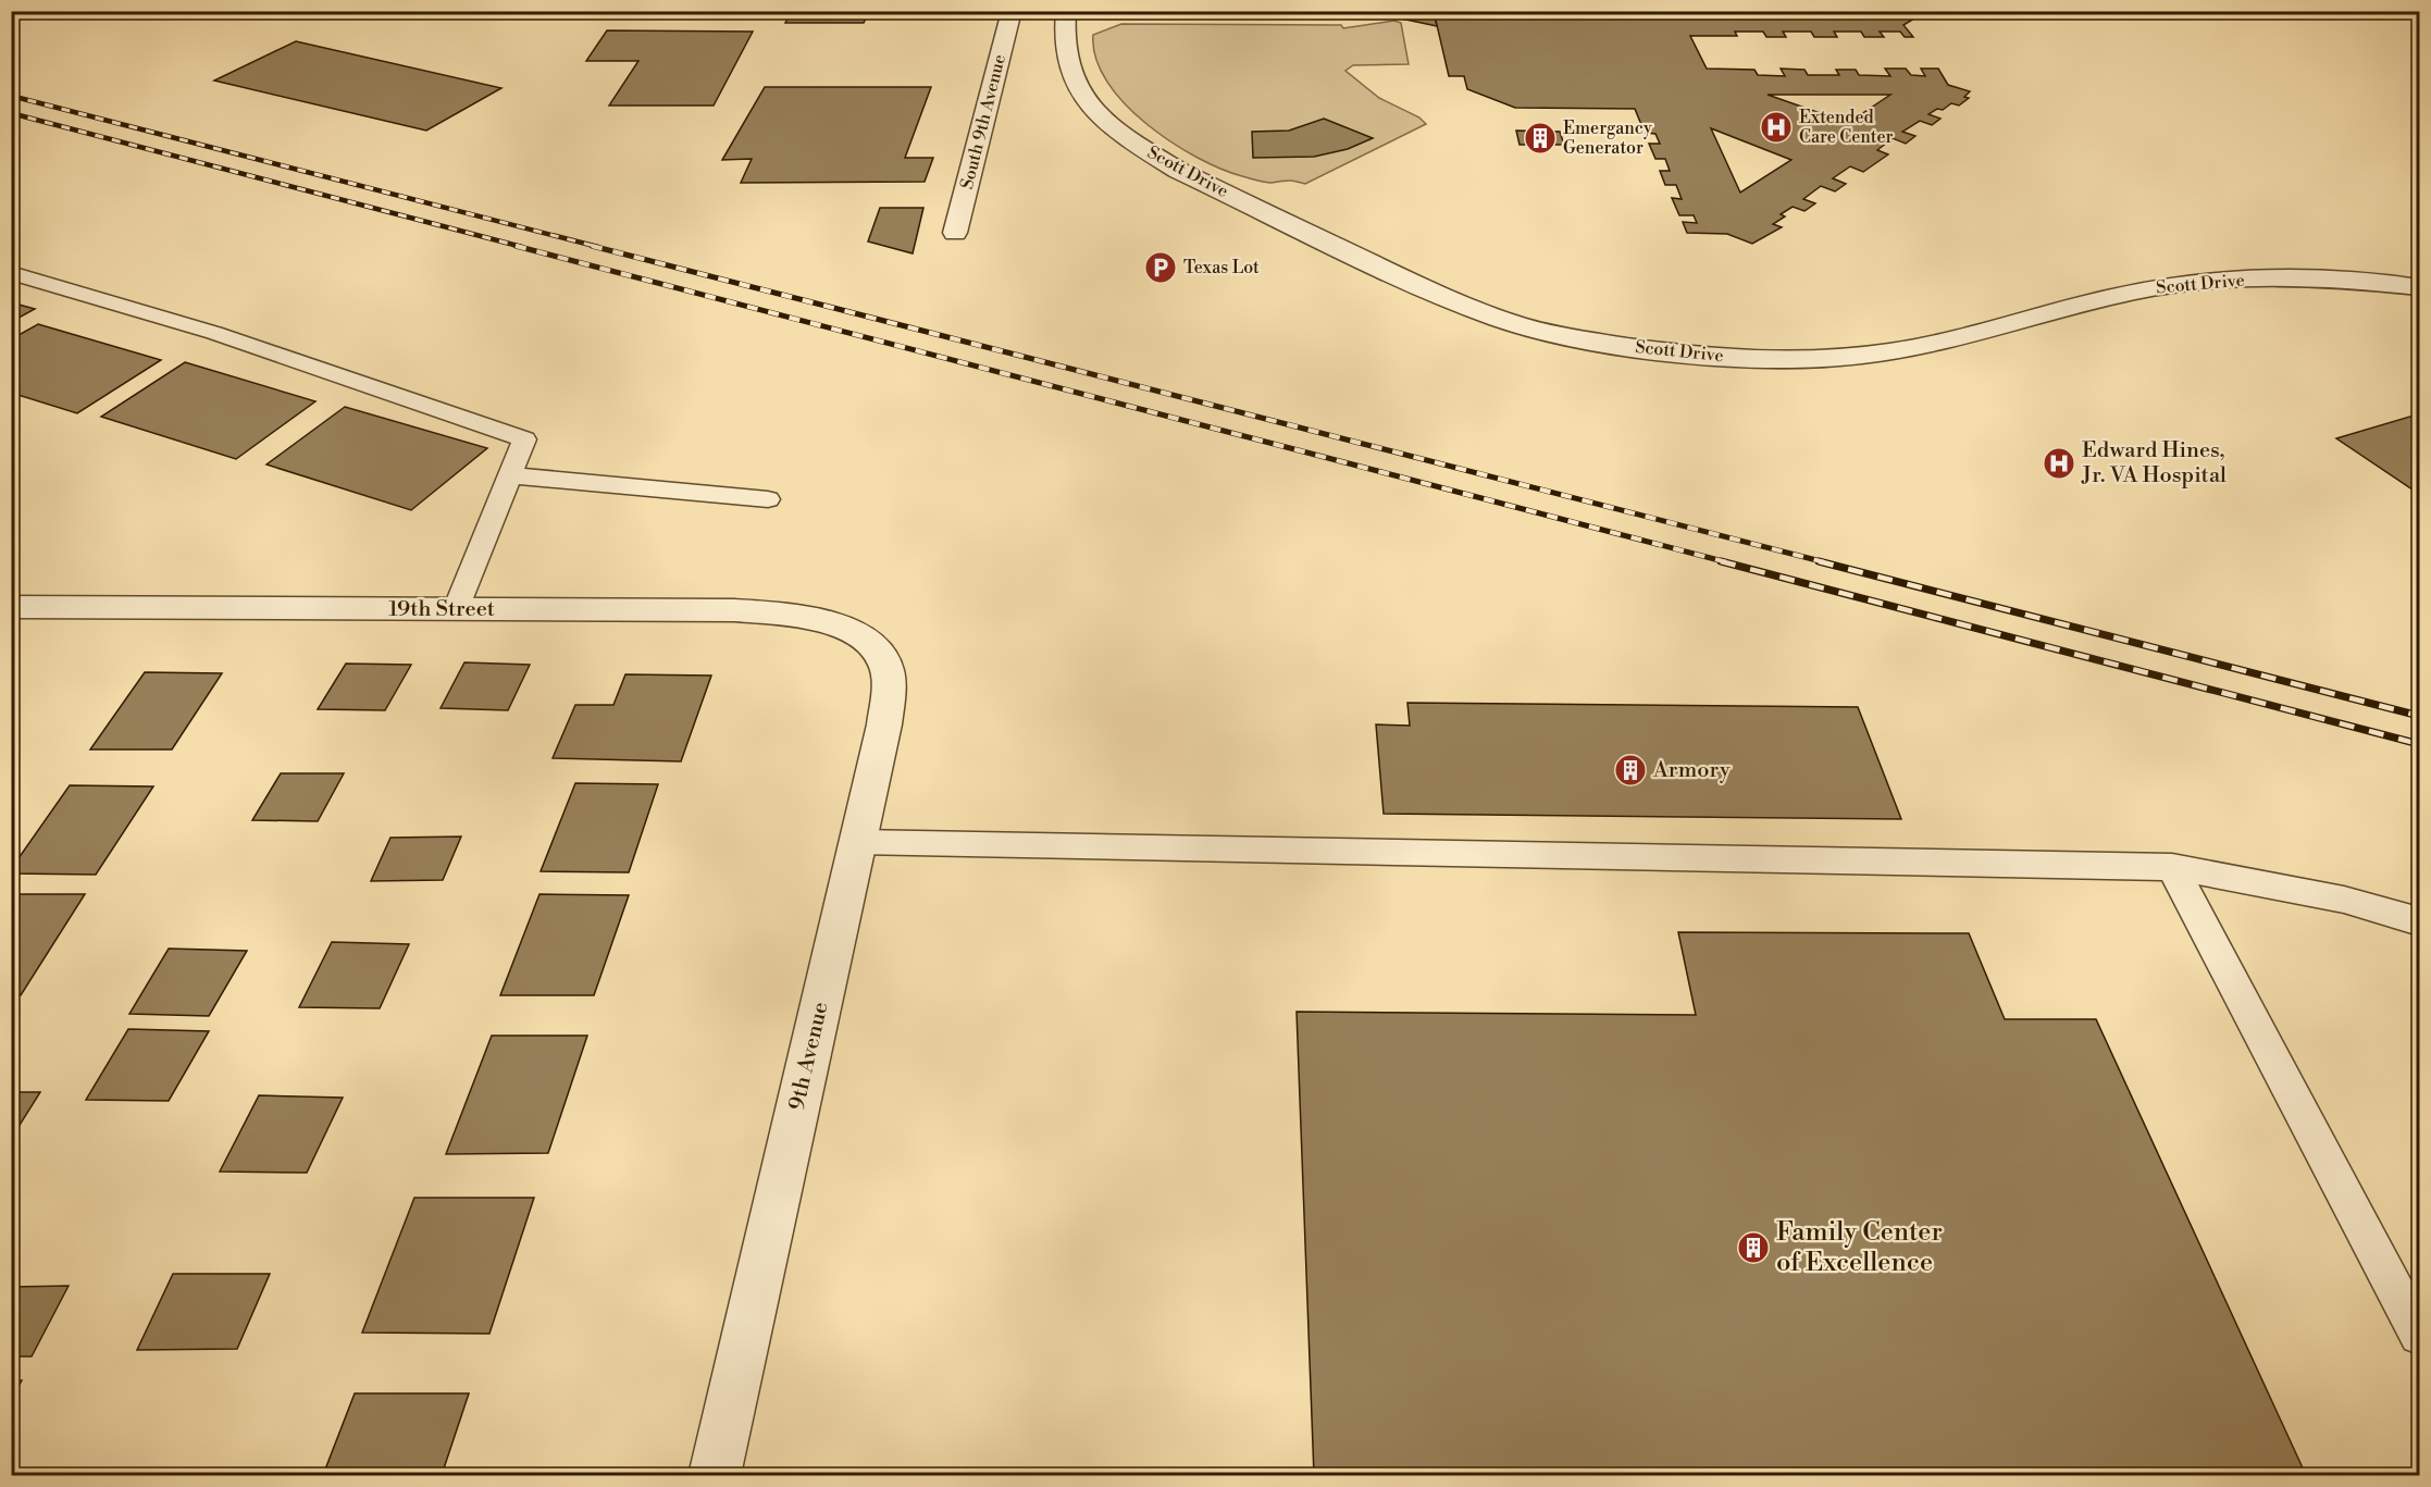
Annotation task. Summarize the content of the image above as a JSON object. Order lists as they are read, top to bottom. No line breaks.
{"streets":{"street":["South 9th Avenue","Scott Drive","19th Street","9th Avenue"]},"crossings":[["19th Street","9th Avenue"]],"places":{"hospital":["Extended Care Center","Edward Hines, Jr. VA Hospital"],"building":["Emergancy Generator","Armory","Family Center of Excellence"],"parking":["Texas Lot"]}}
